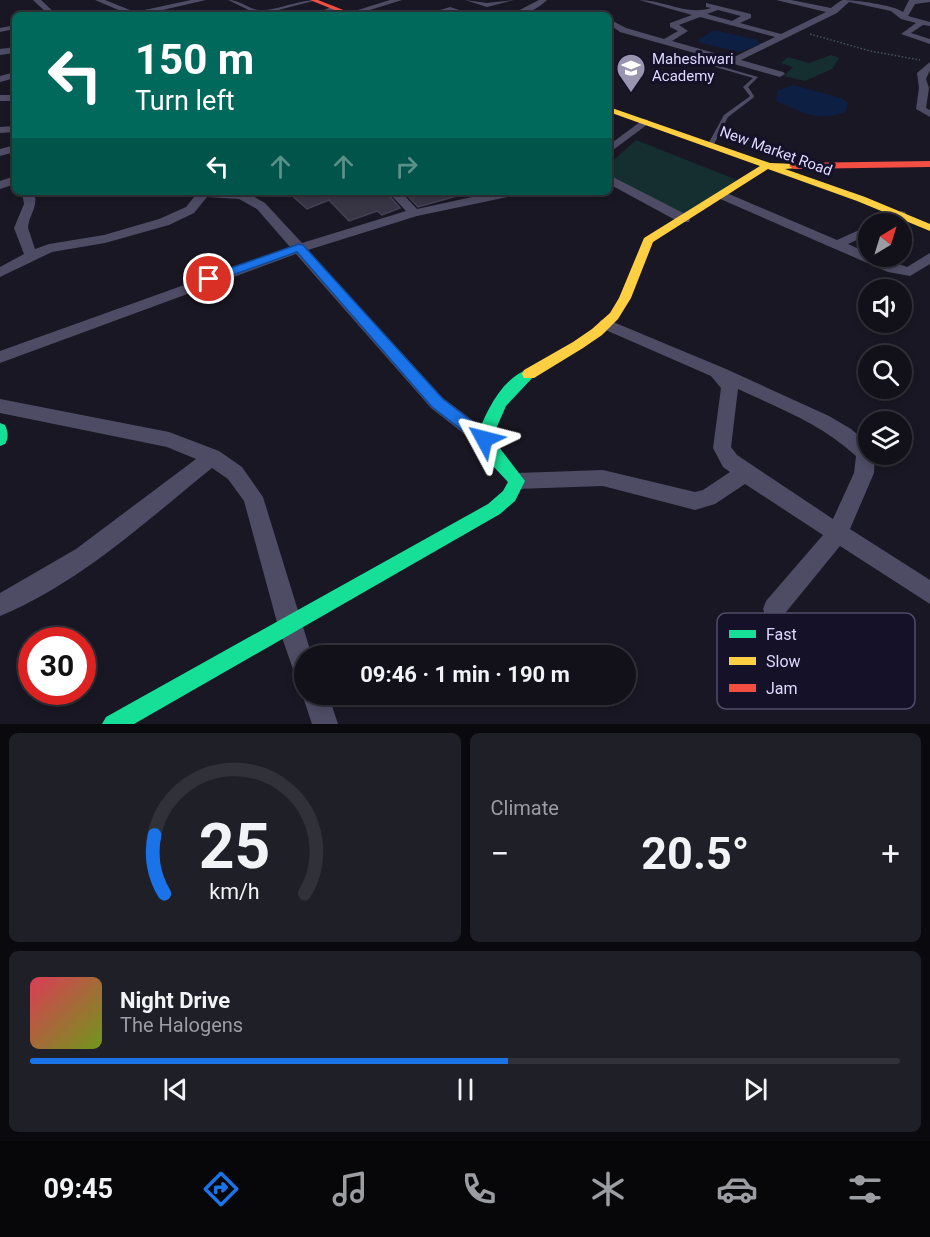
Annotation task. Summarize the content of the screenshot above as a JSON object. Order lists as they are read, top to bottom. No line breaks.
{"streets":{"main road":["New Market Road"]},"places":{"school or university":["Maheshwari Academy"]},"legend":["Fast","Slow","Jam"],"north":"top right","page":{"turn":["150 m","Turn left"],"limit":"30","trip":"09:46 · 1 min · 190 m","tile":"Climate","heat":["−","20.5°","+"],"song":["Night Drive","The Halogens"],"tabs":"09:45","gauge":["25","km/h"]}}
